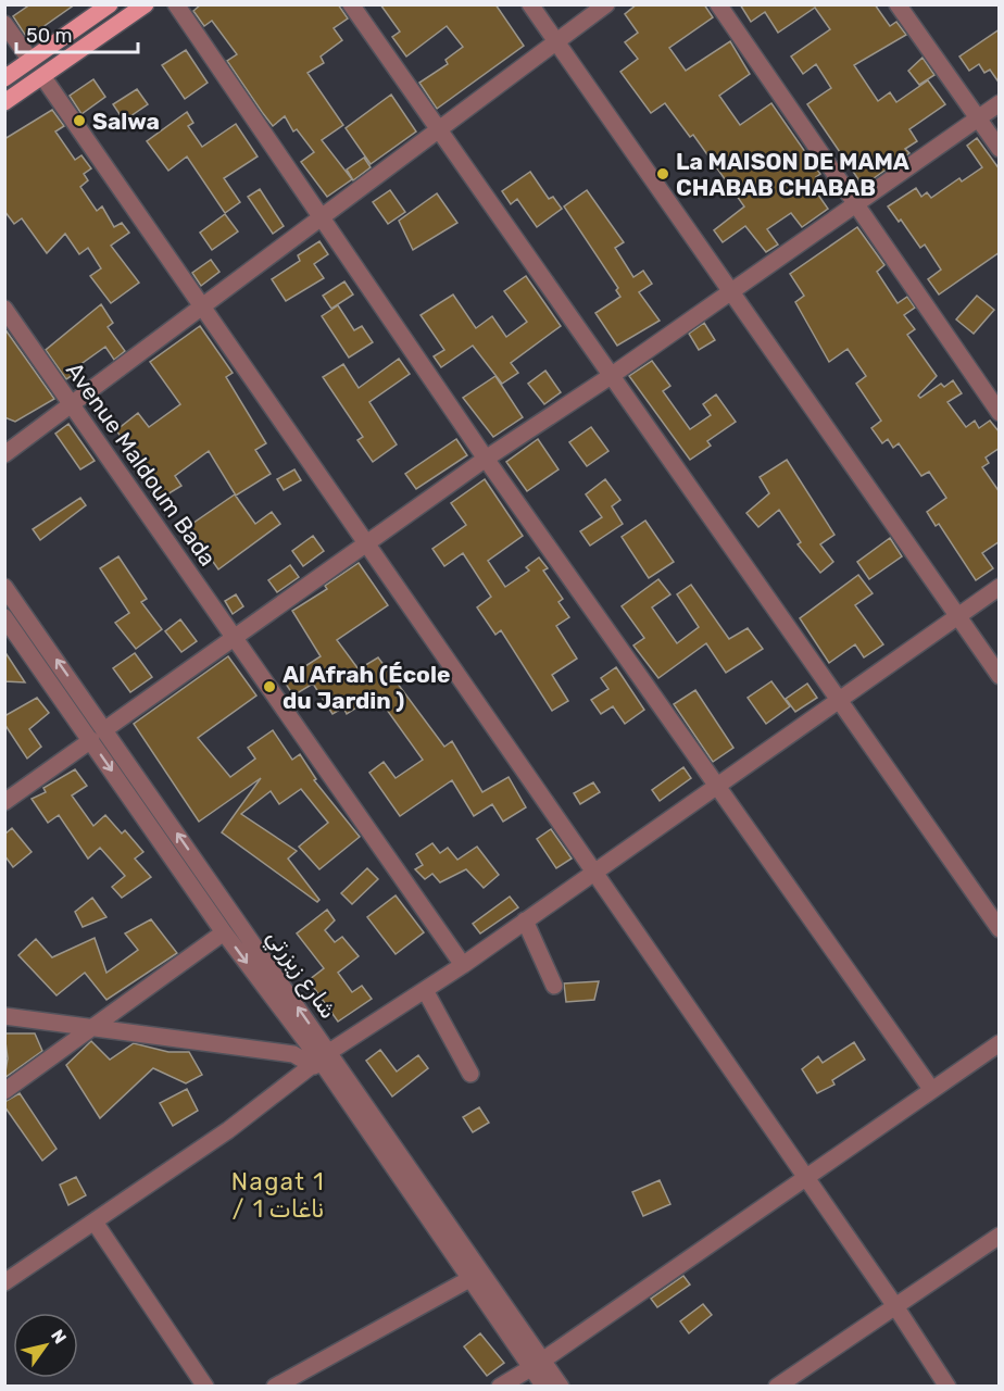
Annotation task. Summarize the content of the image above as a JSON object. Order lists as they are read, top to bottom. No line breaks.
{"streets":{"street":["Avenue Maldoum Bada","شارع زيزرتي"]},"districts":["Nagat 1 / ناغات 1"],"places":["Salwa","La MAISON DE MAMA CHABAB CHABAB","Al Afrah (École du Jardin )"],"scale_bar":"50 m","north":"top right"}
